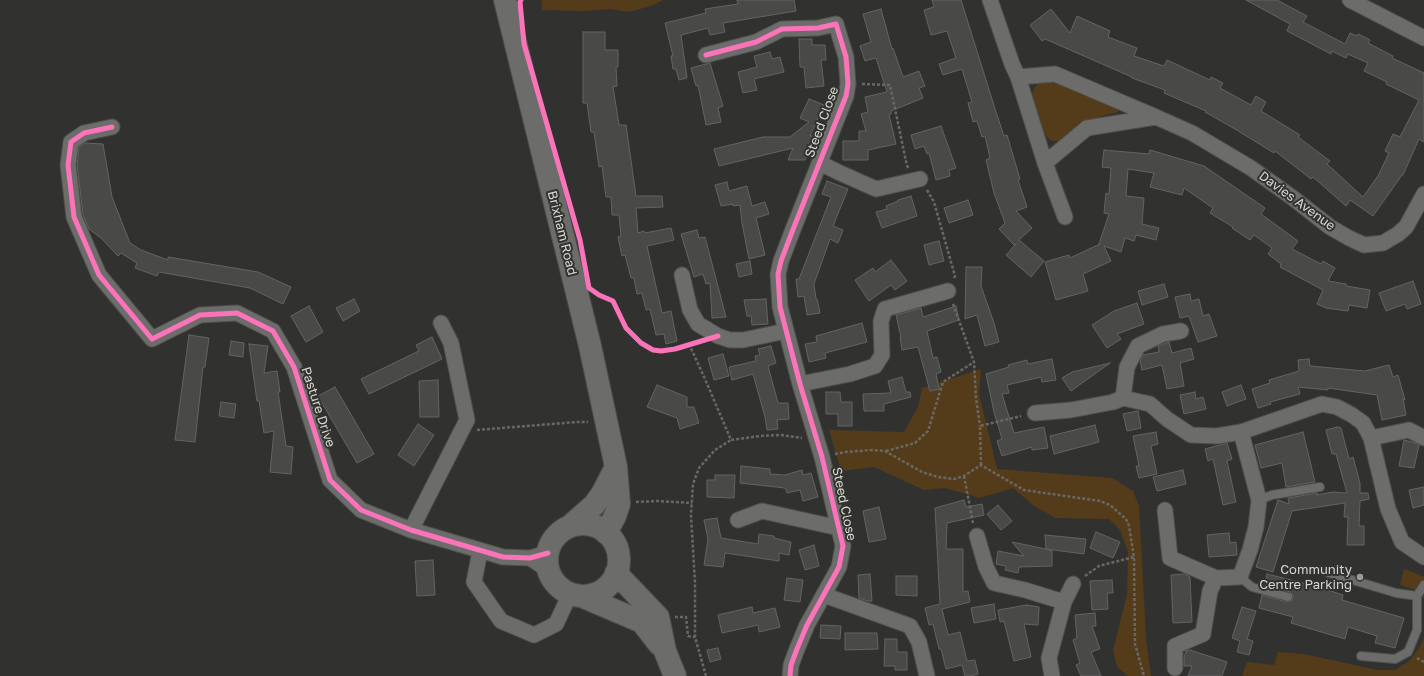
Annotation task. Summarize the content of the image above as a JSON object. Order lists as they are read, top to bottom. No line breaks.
{"streets":{"main road":["Brixham Road"],"street":["Steed Close","Davies Avenue","Pasture Drive"]},"crossings":[["Brixham Road","Pasture Drive"]],"places":["Community Centre Parking"]}
